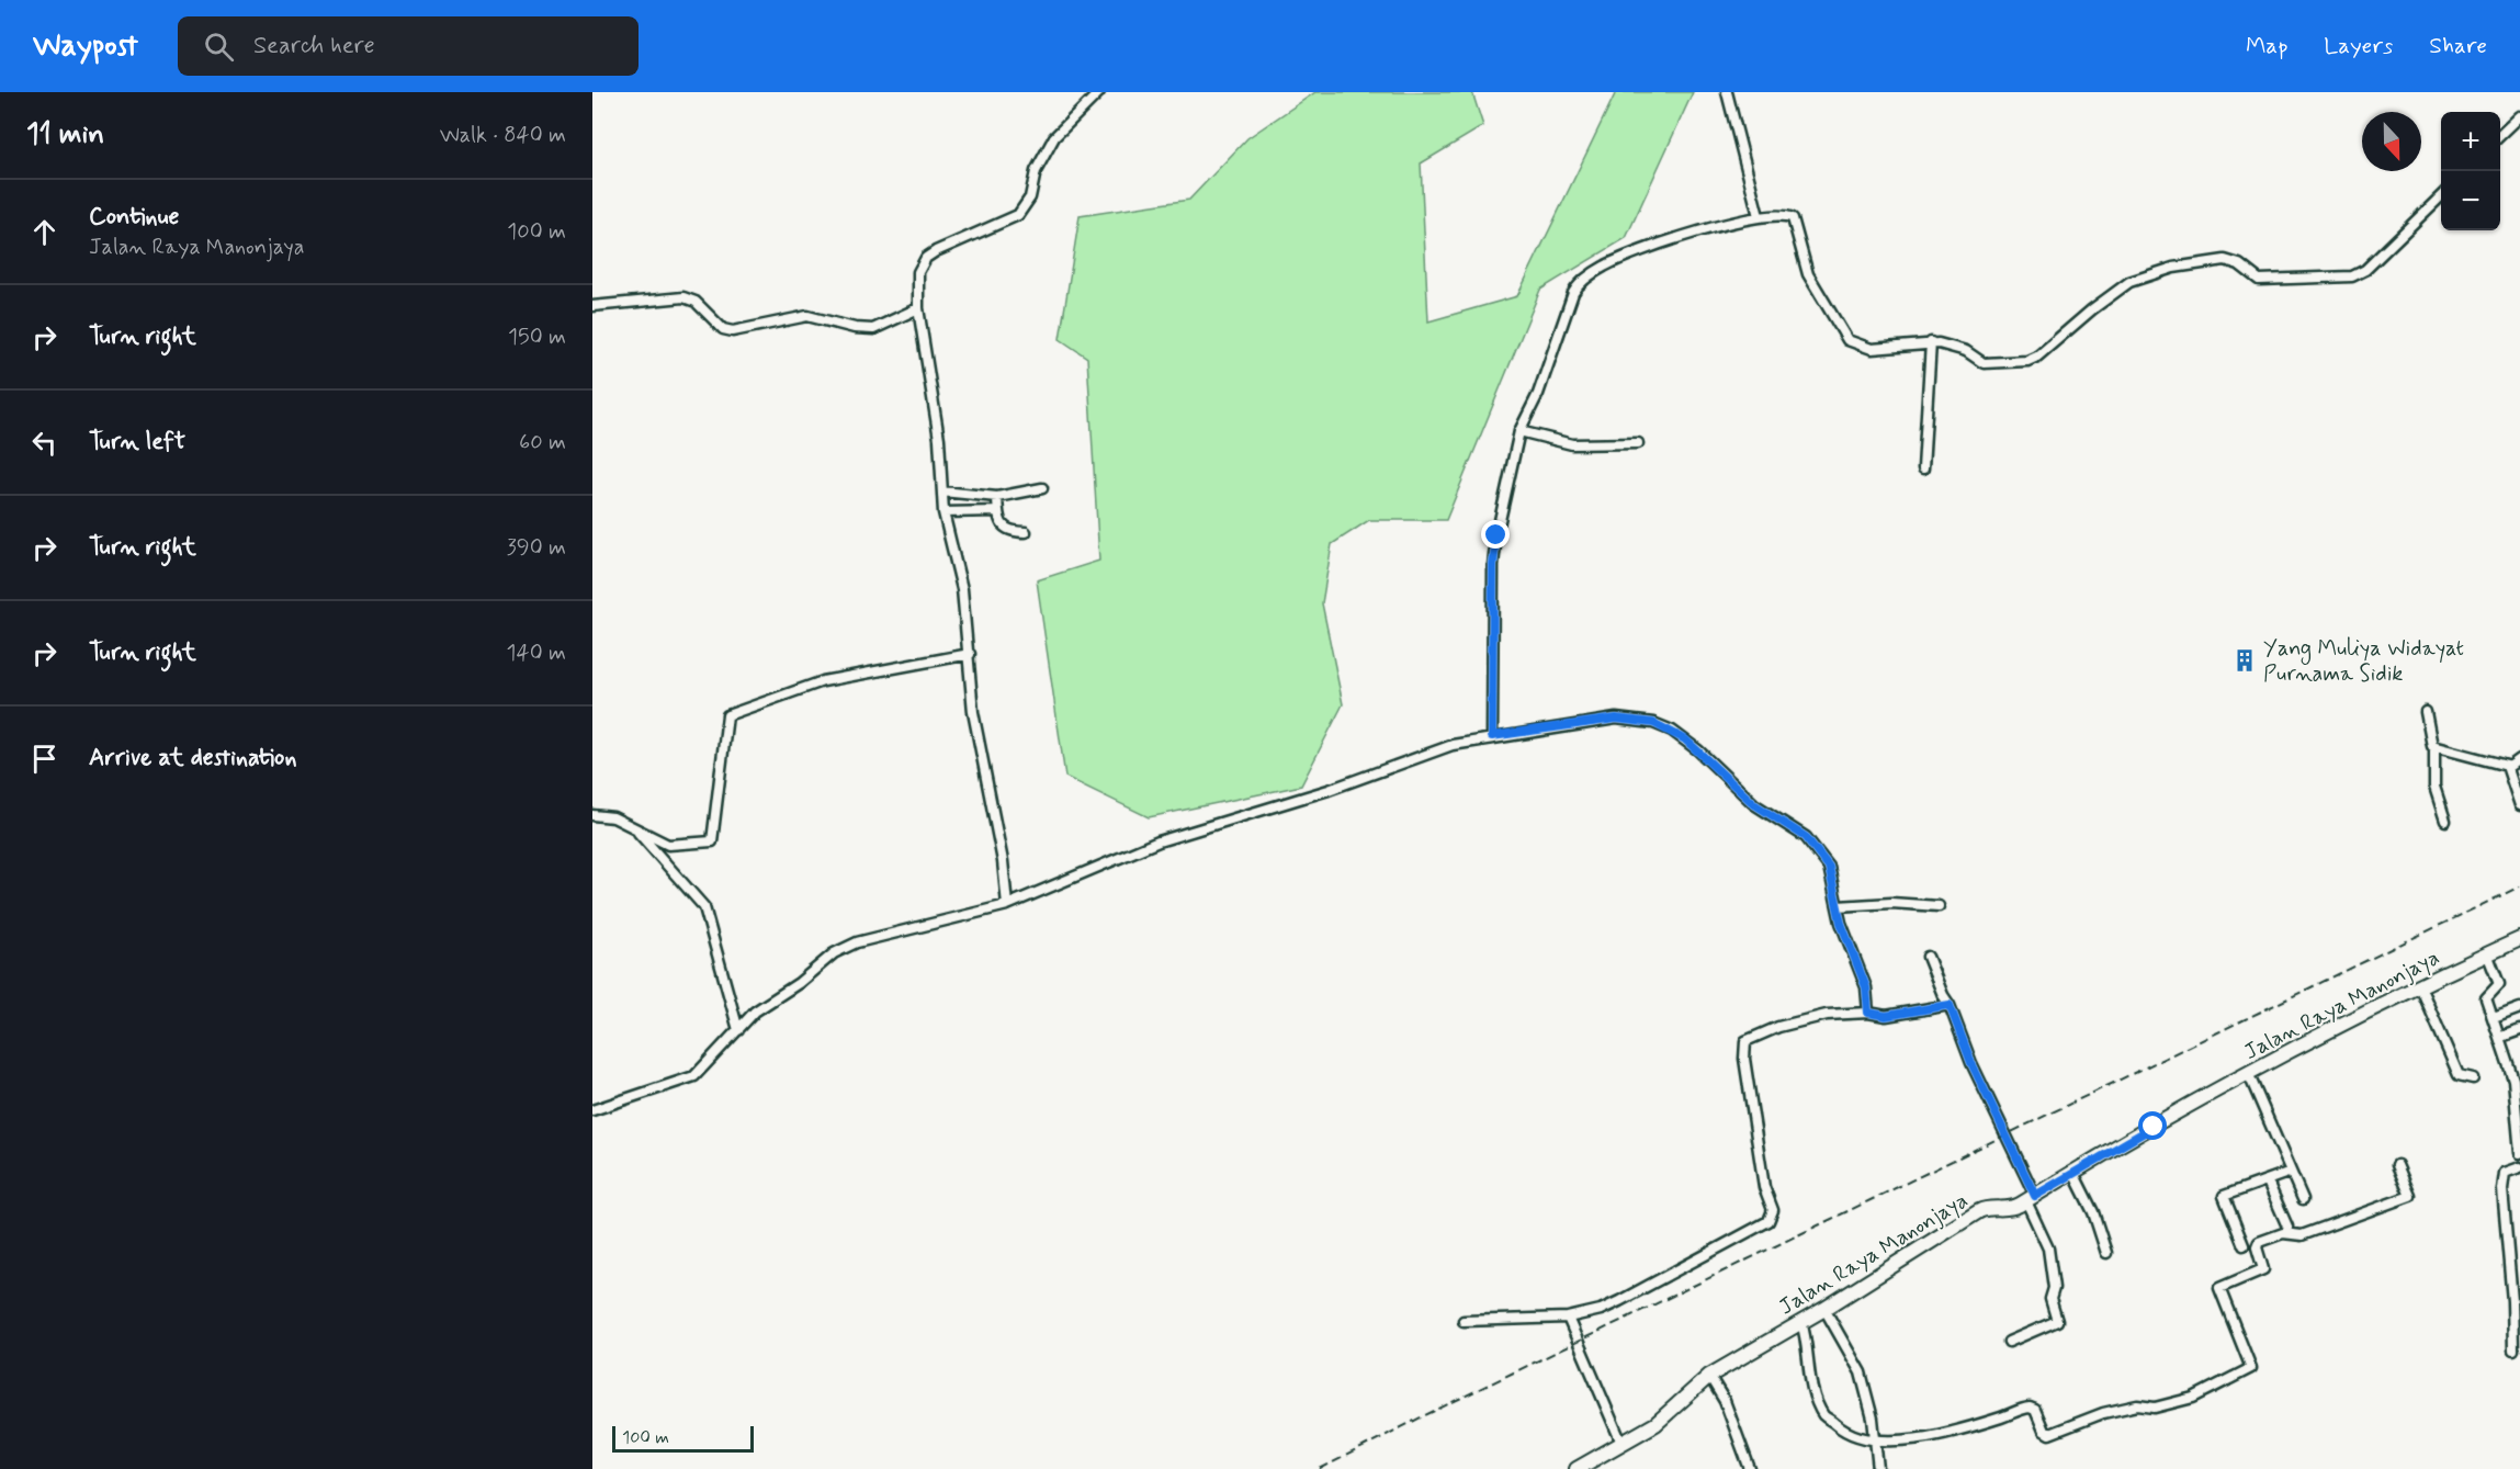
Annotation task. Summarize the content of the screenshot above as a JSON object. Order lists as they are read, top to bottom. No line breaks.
{"streets":{"main road":["Jalan Raya Manonjaya"]},"places":{"building":["Yang Muliya Widayat Purnama Sidik"]},"scale_bar":"100 m","north":"bottom","page":{"header":"Waypost","search":"Search here","nav":["Map","Layers","Share"],"heading":["11 min","Walk · 840 m"],"map_buttons":["+","−"],"list":[["Continue","Jalan Raya Manonjaya","100 m"],["Turn right","150 m"],["Turn left","60 m"],["Turn right","390 m"],["Turn right","140 m"],"Arrive at destination"],"scale":"100 m"}}
